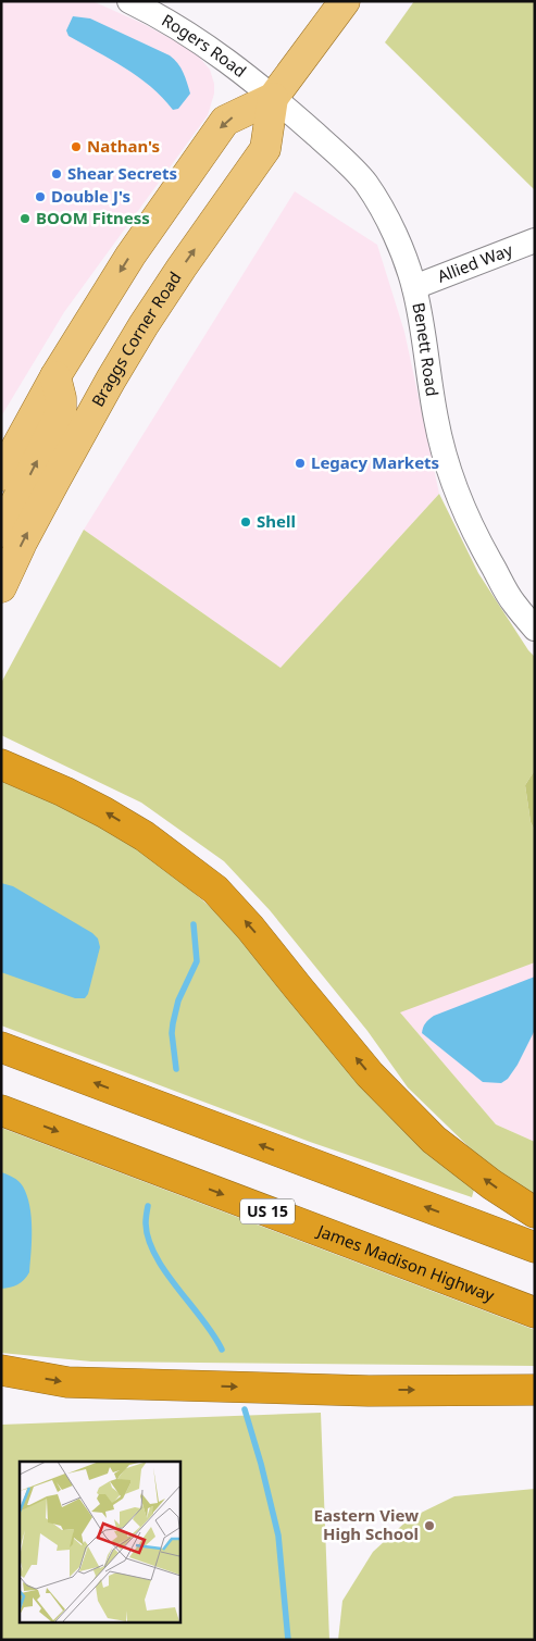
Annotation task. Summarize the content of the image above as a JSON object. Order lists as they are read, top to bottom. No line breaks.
{"streets":{"highway":["US 15","James Madison Highway"],"main road":["Braggs Corner Road"],"street":["Rogers Road","Allied Way","Benett Road"]},"crossings":[["Rogers Road","Braggs Corner Road"],["Rogers Road","Benett Road"],["Allied Way","Benett Road"],["Braggs Corner Road","Benett Road"]],"places":["Nathan's","Shear Secrets","Double J's","BOOM Fitness","Legacy Markets","Shell","Eastern View High School"]}
